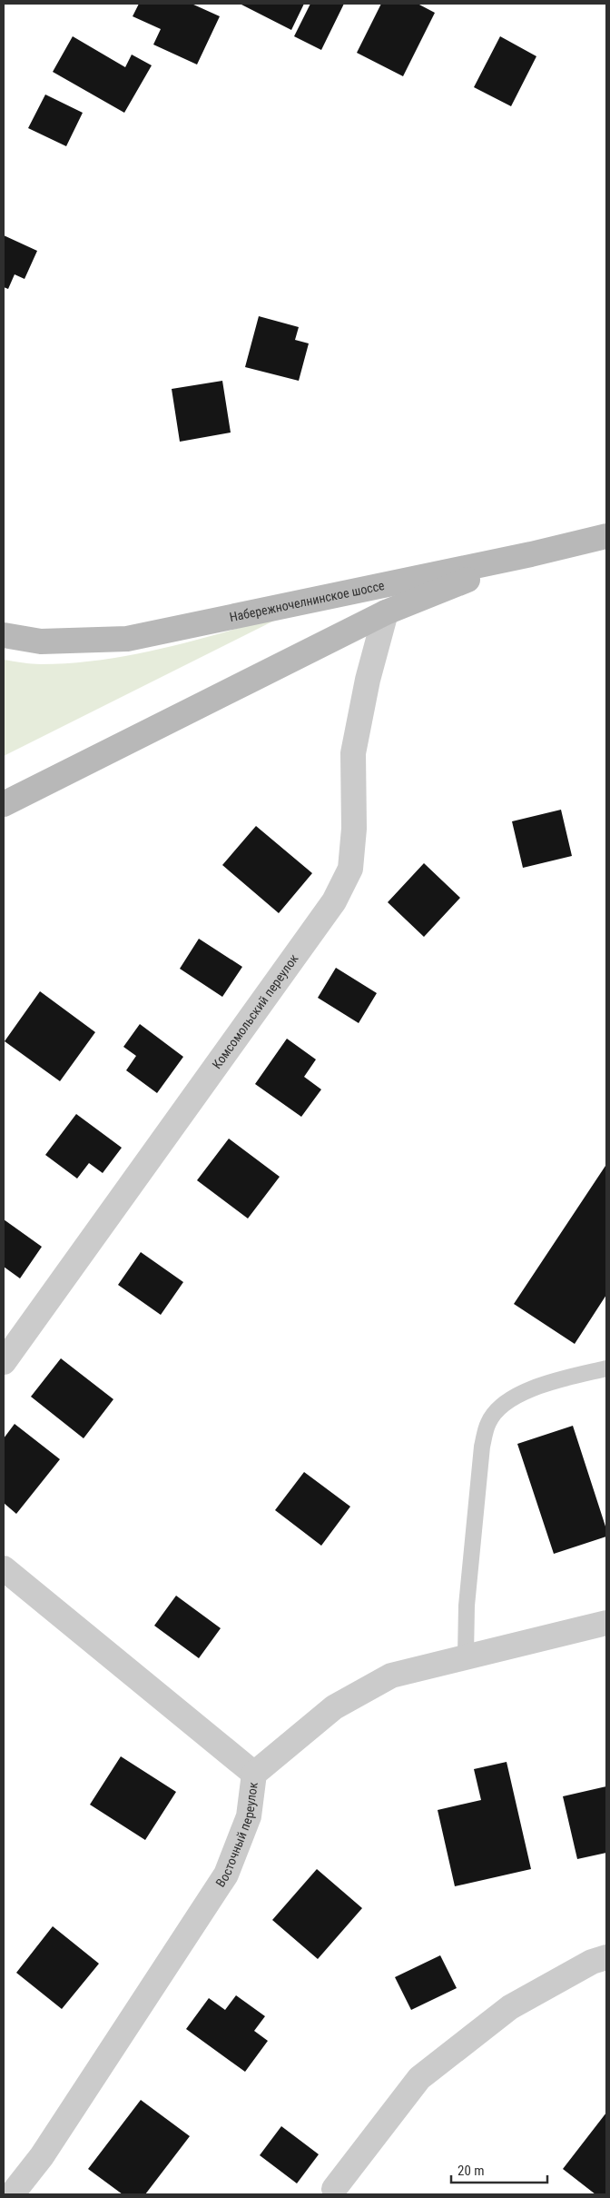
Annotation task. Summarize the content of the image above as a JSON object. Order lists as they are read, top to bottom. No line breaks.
{"streets":{"main road":["Набережночелнинское шоссе"],"street":["Комсомольский переулок","Восточный переулок"]},"scale_bar":"20 m"}
